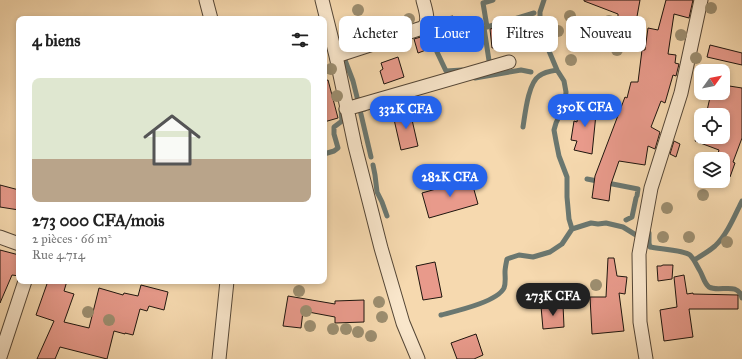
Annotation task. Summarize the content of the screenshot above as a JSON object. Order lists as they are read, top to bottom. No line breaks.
{"north":"top right","page":{"chip":["Acheter","Louer","Filtres","Nouveau"],"heading":"4 biens","list":[{"name":"273 000 CFA/mois","note":"2 pièces · 66 m² · Rue 4.714"}],"price":["350K CFA","332K CFA","282K CFA","273K CFA"]}}
